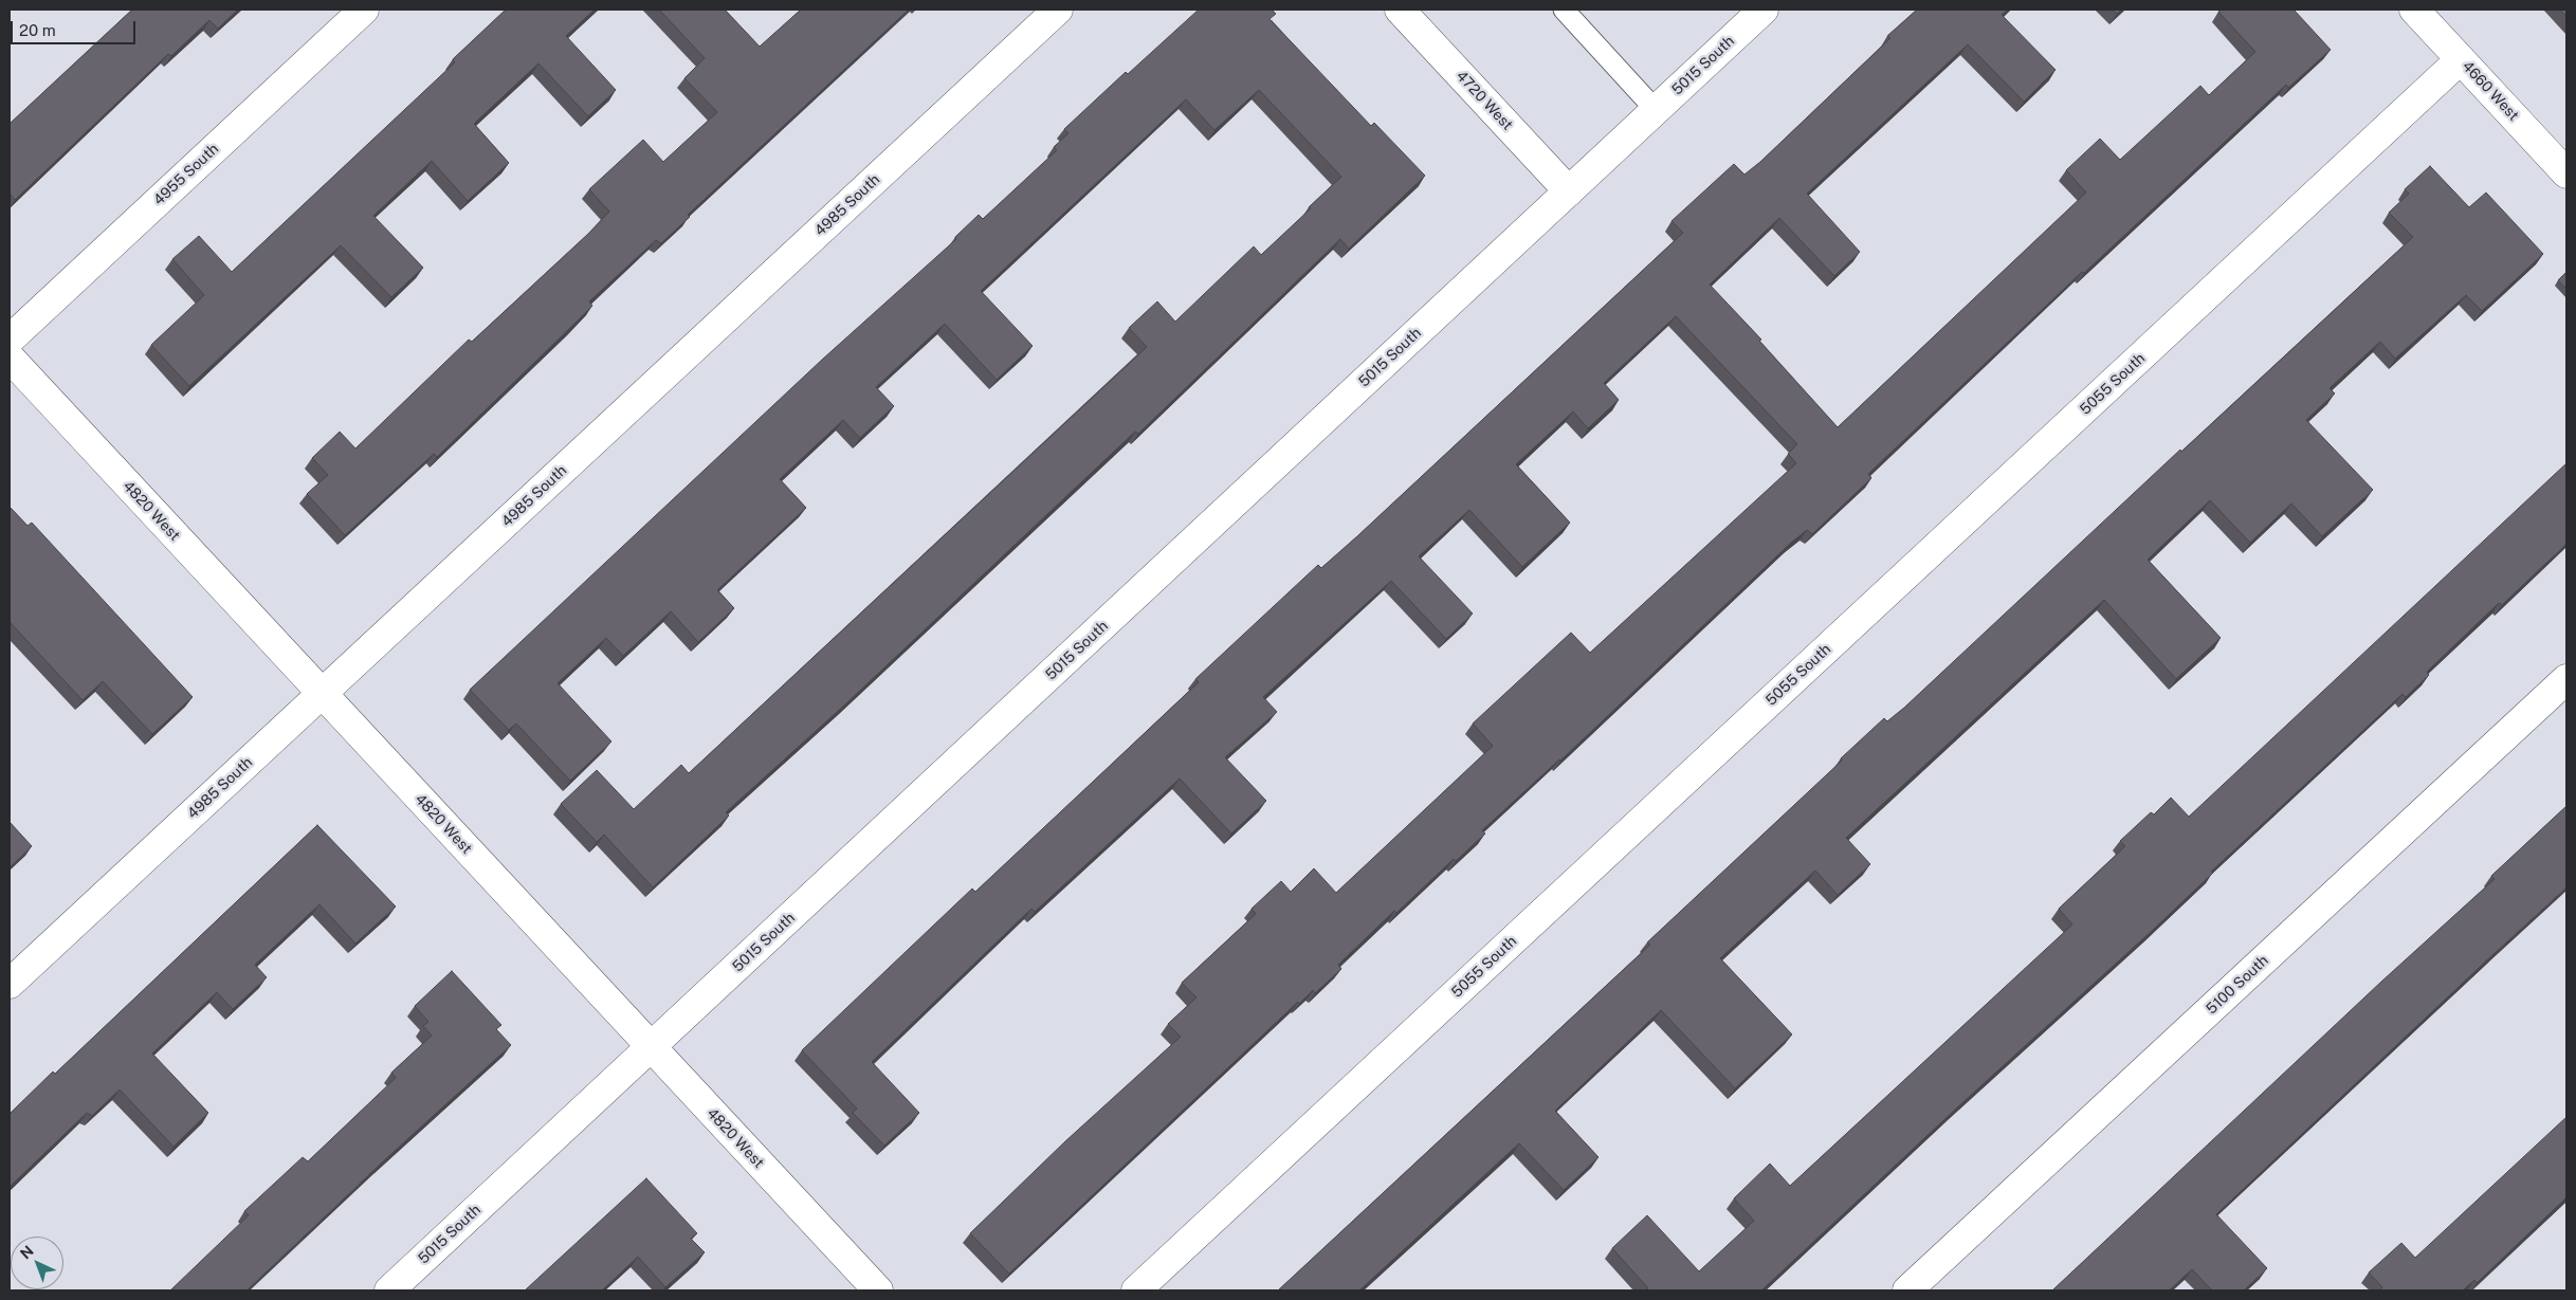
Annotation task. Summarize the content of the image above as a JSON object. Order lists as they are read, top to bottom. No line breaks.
{"streets":{"street":["5015 South","4660 West","4720 West","4955 South","4985 South","5055 South","4820 West","5100 South"]},"crossings":[["5015 South","4720 West"],["5015 South","4820 West"],["4660 West","5055 South"],["4985 South","4820 West"]],"scale_bar":"20 m","north":"top left"}
